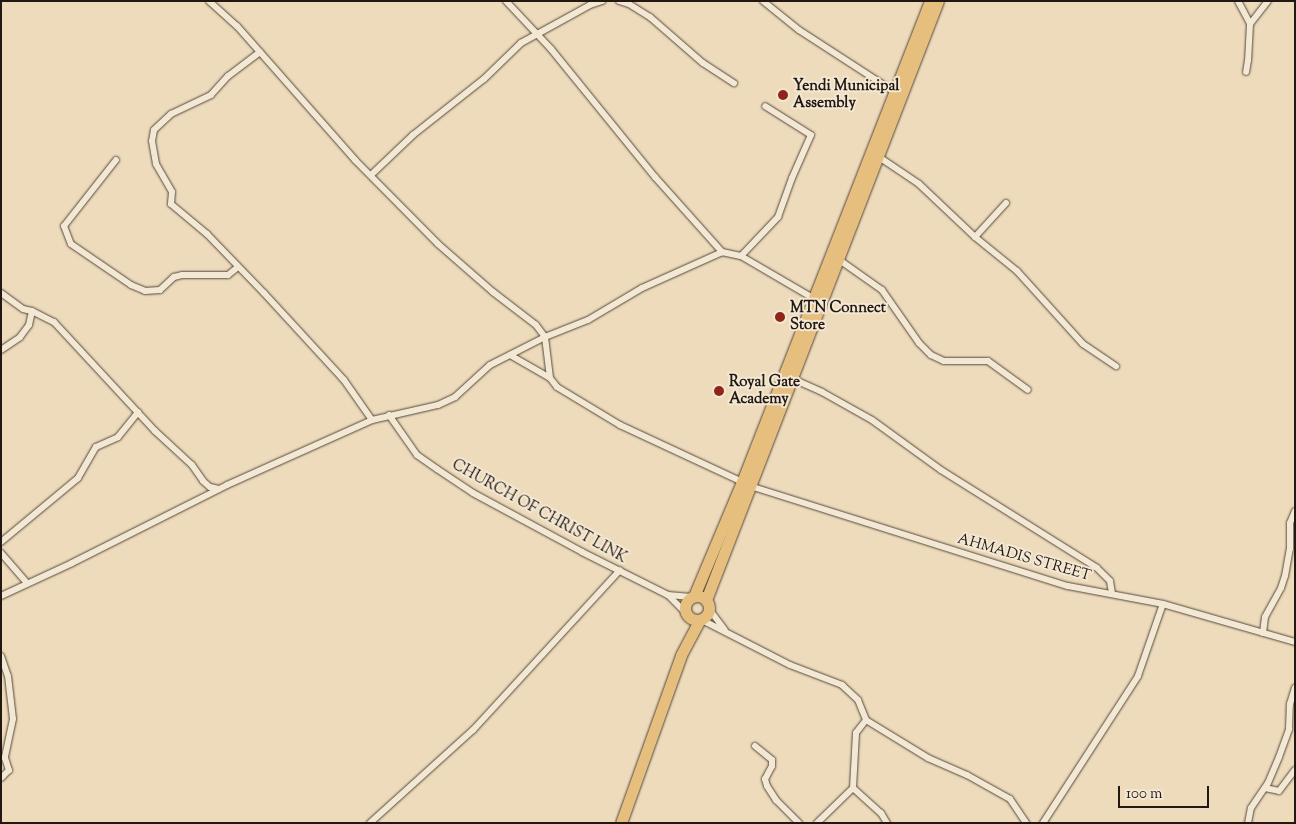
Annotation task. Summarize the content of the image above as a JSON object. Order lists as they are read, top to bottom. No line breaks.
{"streets":{"street":["CHURCH OF CHRIST LINK","AHMADIS STREET"]},"places":["Yendi Municipal Assembly","MTN Connect Store","Royal Gate Academy"],"scale_bar":"100 m"}
